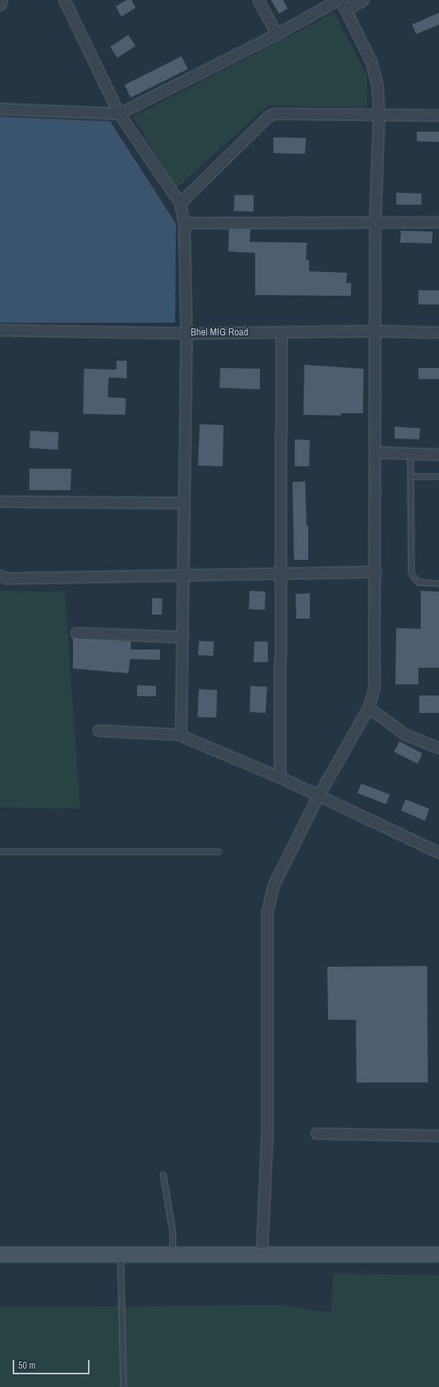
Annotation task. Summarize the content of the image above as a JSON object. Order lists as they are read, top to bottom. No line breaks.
{"streets":{"street":["Bhel MIG Road"]},"scale_bar":"50 m"}
